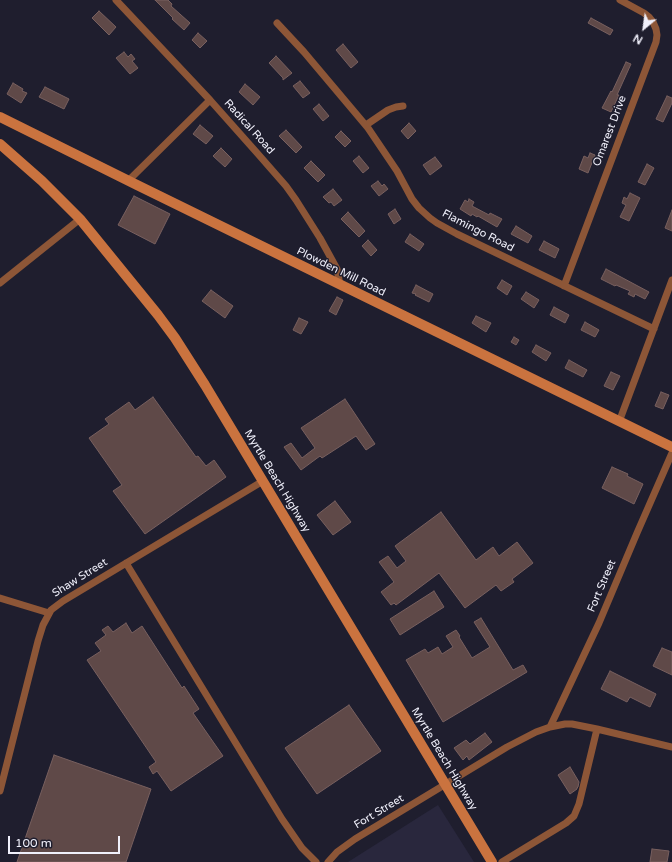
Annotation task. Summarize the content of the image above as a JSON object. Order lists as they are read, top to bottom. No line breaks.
{"streets":{"main road":["Plowden Mill Road","Myrtle Beach Highway"],"street":["Radical Road","Omarest Drive","Flamingo Road","Shaw Street","Fort Street"]},"crossings":[["Radical Road","Plowden Mill Road"],["Omarest Drive","Flamingo Road"],["Myrtle Beach Highway","Shaw Street"],["Myrtle Beach Highway","Fort Street"]],"scale_bar":"100 m","north":"bottom left"}
